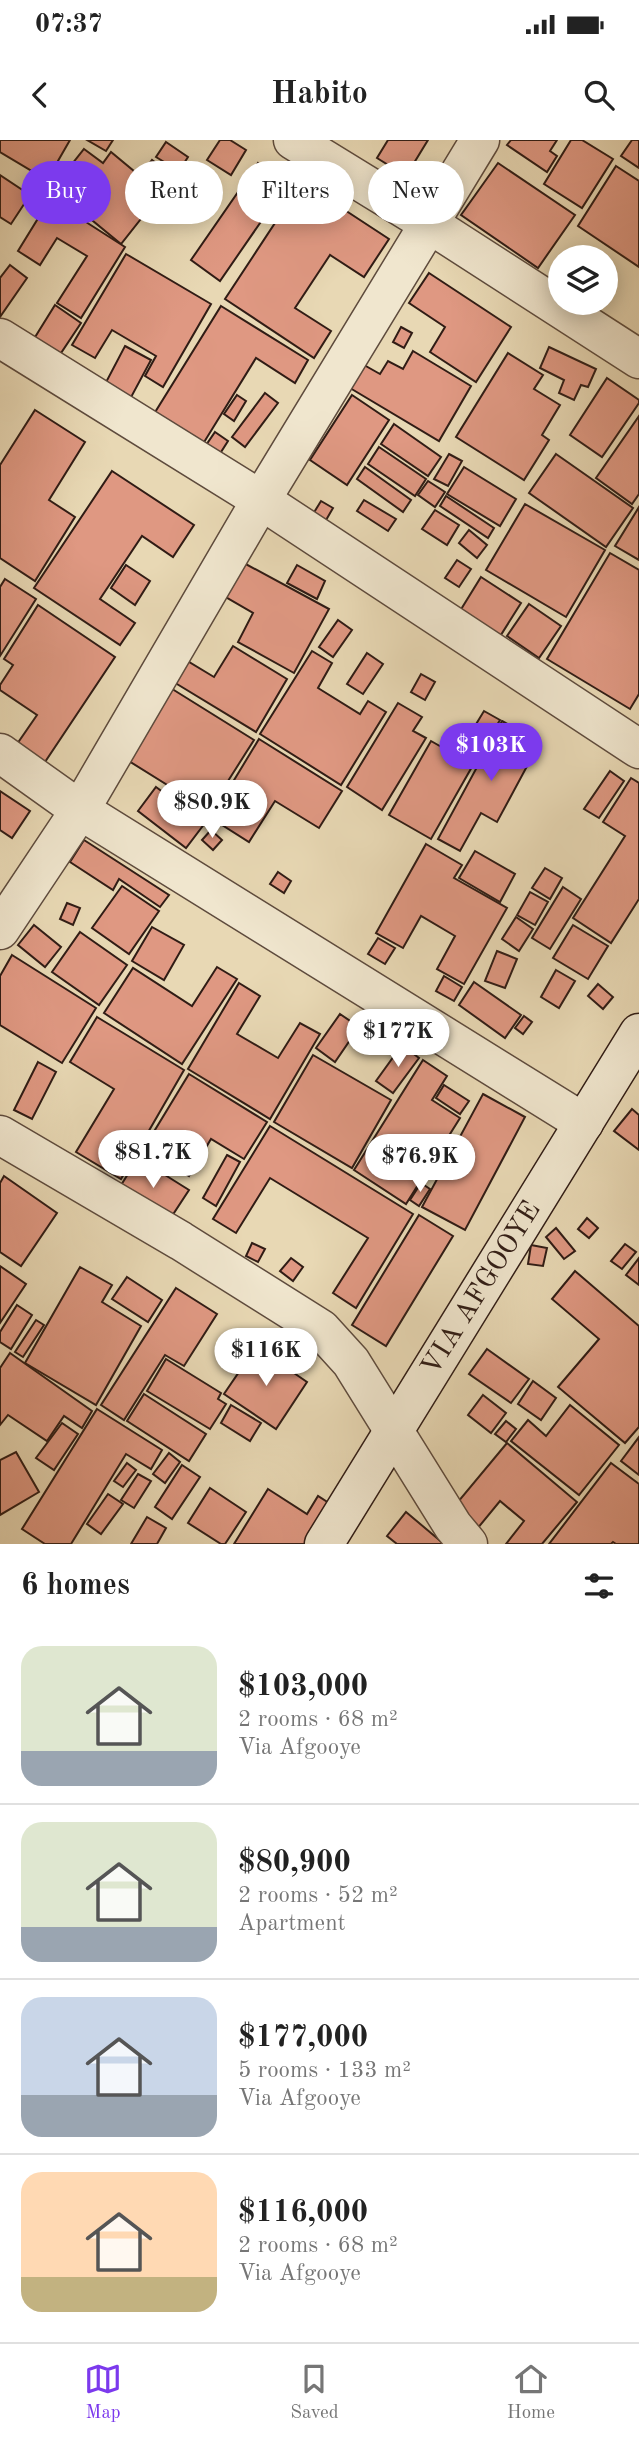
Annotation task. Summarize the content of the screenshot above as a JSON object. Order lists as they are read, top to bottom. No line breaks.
{"streets":{"street":["VIA AFGOOYE"]},"page":{"status":"07:37","header":"Habito","chip":["Buy","Rent","Filters","New"],"price":["$103K","$80.9K","$177K","$81.7K","$76.9K","$116K"],"heading":"6 homes","list":[{"name":"$103,000","note":"2 rooms · 68 m² · Via Afgooye"},{"name":"$80,900","note":"2 rooms · 52 m² · Apartment"},{"name":"$177,000","note":"5 rooms · 133 m² · Via Afgooye"},{"name":"$116,000","note":"2 rooms · 68 m² · Via Afgooye"}],"tabs":["Map","Saved","Home"]}}
